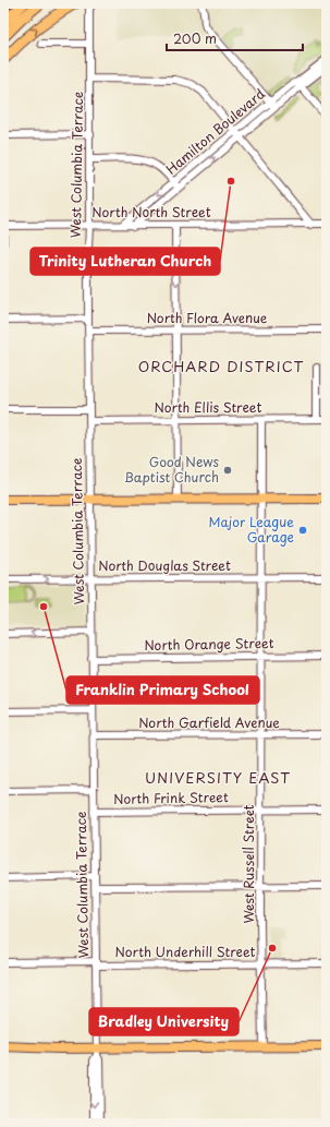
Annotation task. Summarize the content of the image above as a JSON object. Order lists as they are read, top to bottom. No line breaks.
{"streets":{"street":["Hamilton Boulevard","West Columbia Terrace","North North Street","North Flora Avenue","North Ellis Street","North Douglas Street","North Orange Street","North Garfield Avenue","North Frink Street","West Russell Street","North Underhill Street"]},"crossings":[["Hamilton Boulevard","North North Street"],["West Columbia Terrace","North North Street"],["West Columbia Terrace","North Flora Avenue"],["West Columbia Terrace","North Ellis Street"],["West Columbia Terrace","North Douglas Street"],["West Columbia Terrace","North Orange Street"],["West Columbia Terrace","North Garfield Avenue"],["West Columbia Terrace","North Frink Street"],["West Columbia Terrace","North Underhill Street"],["North Ellis Street","West Russell Street"],["North Douglas Street","West Russell Street"],["North Orange Street","West Russell Street"],["North Garfield Avenue","West Russell Street"],["North Frink Street","West Russell Street"],["West Russell Street","North Underhill Street"]],"districts":["ORCHARD DISTRICT","UNIVERSITY EAST"],"places":["Trinity Lutheran Church","Good News Baptist Church","Major League Garage","Franklin Primary School","Bradley University"],"scale_bar":"200 m"}
